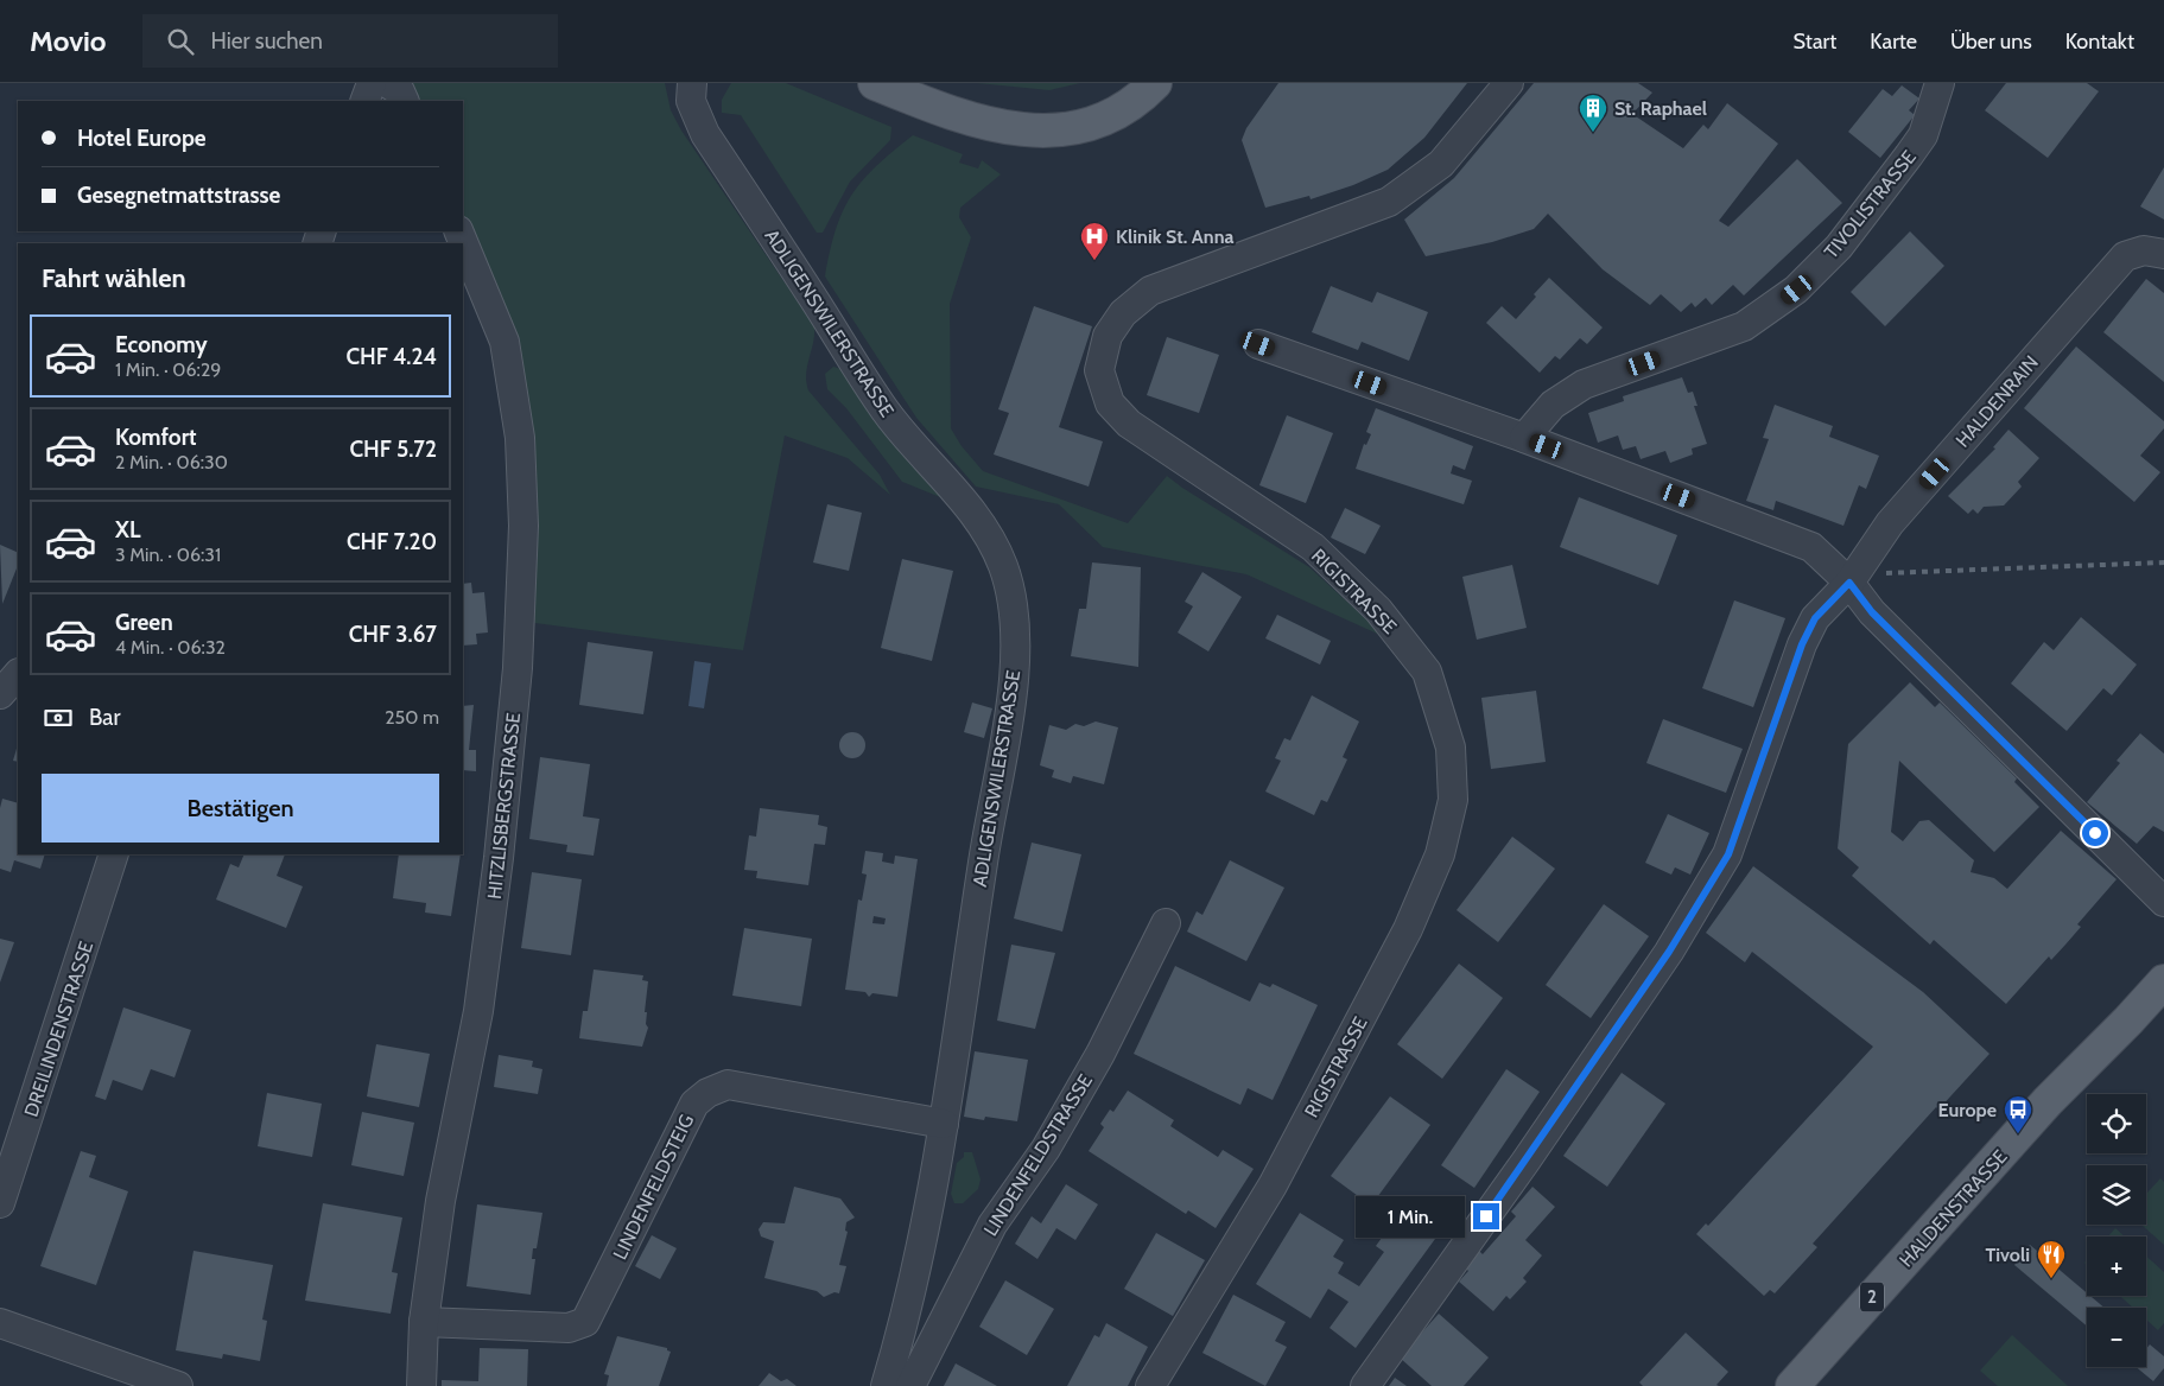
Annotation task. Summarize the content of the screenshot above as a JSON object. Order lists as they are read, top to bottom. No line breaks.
{"streets":{"main road":["HALDENSTRASSE","2"],"street":["TIVOLISTRASSE","ADLIGENSWILERSTRASSE","HALDENRAIN","RIGISTRASSE","HITZLISBERGSTRASSE","DREILINDENSTRASSE","LINDENFELDSTRASSE","LINDENFELDSTEIG"]},"crossings":[["ADLIGENSWILERSTRASSE","LINDENFELDSTEIG"],["HITZLISBERGSTRASSE","LINDENFELDSTEIG"]],"places":{"building":["St. Raphael"],"hospital":["Klinik St. Anna"],"bus stop":["Europe"],"restaurant":["Tivoli"]},"page":{"header":"Movio","search":"Hier suchen","nav":["Start","Karte","Über uns","Kontakt"],"banner":["Hotel Europe","Gesegnetmattstrasse"],"heading":"Fahrt wählen","list":[{"name":"Economy","note":"1 Min. · 06:29","value":"CHF 4.24"},{"name":"Komfort","note":"2 Min. · 06:30","value":"CHF 5.72"},{"name":"XL","note":"3 Min. · 06:31","value":"CHF 7.20"},{"name":"Green","note":"4 Min. · 06:32","value":"CHF 3.67"}],"pay":["Bar","250 m"],"buttons":"Bestätigen","map_buttons":["+","−"],"bubble":"1 Min."}}
